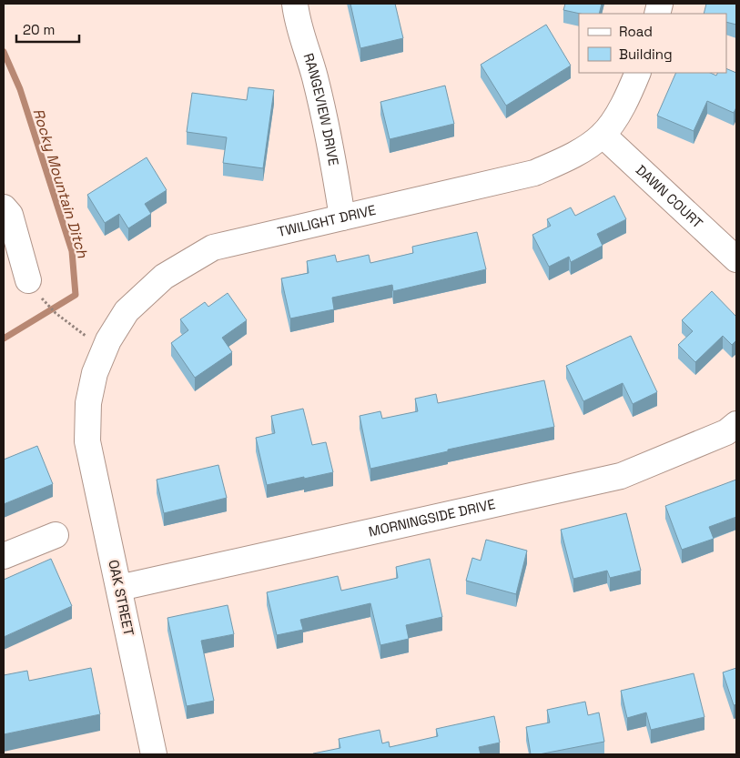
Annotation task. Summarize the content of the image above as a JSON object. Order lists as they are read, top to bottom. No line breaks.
{"streets":{"street":["RANGEVIEW DRIVE","DAWN COURT","TWILIGHT DRIVE","MORNINGSIDE DRIVE","OAK STREET"]},"crossings":[["RANGEVIEW DRIVE","TWILIGHT DRIVE"],["DAWN COURT","TWILIGHT DRIVE"],["TWILIGHT DRIVE","OAK STREET"],["MORNINGSIDE DRIVE","OAK STREET"]],"water":["Rocky Mountain Ditch"],"legend":["Road","Building"],"scale_bar":"20 m"}
